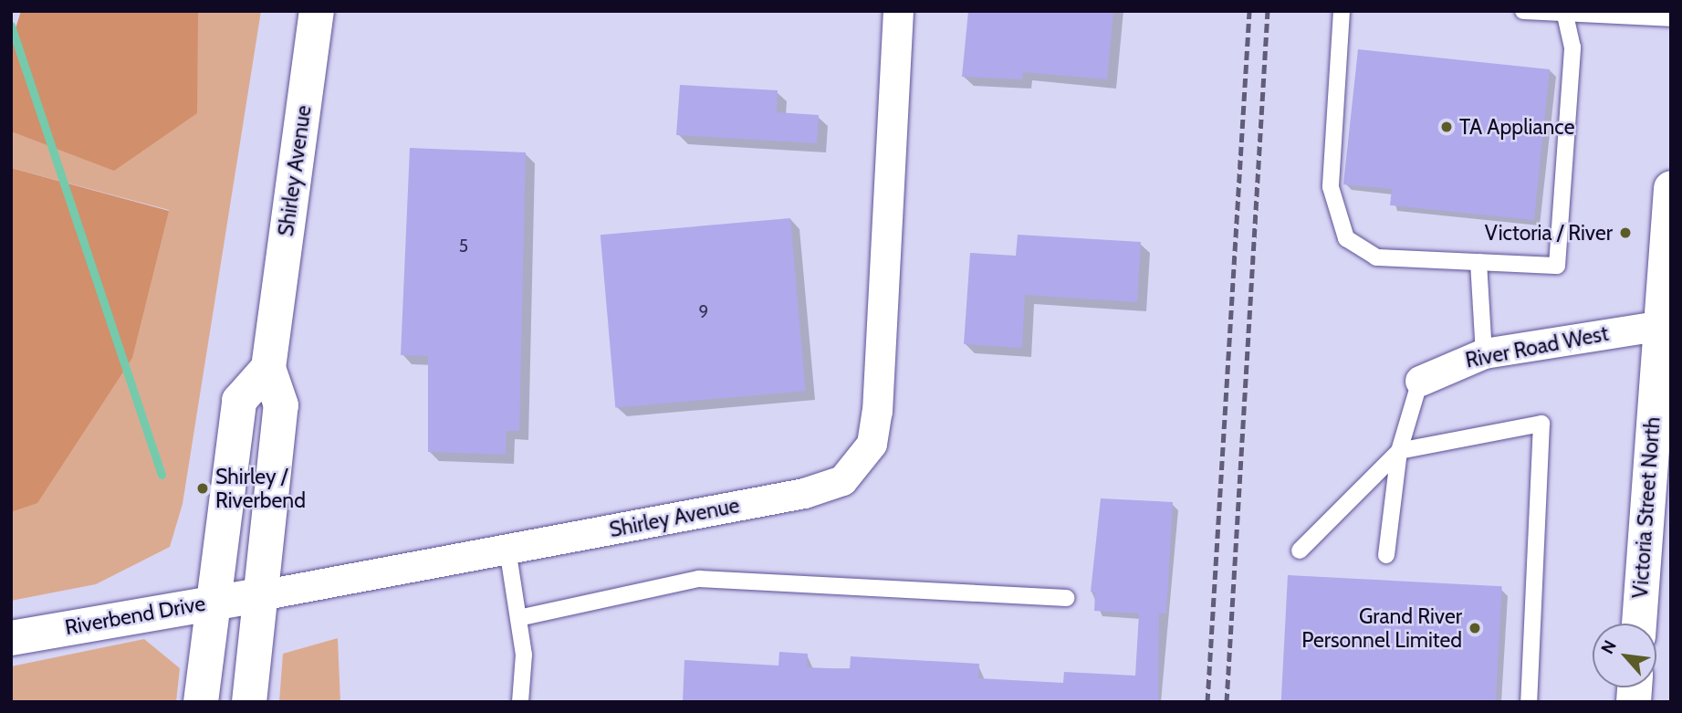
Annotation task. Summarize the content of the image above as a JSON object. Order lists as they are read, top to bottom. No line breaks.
{"streets":{"main road":["Shirley Avenue","Victoria Street North","Riverbend Drive"],"street":["River Road West"]},"crossings":[["Shirley Avenue","Riverbend Drive"],["River Road West","Victoria Street North"]],"places":["TA Appliance","Victoria / River","Shirley / Riverbend","Grand River Personnel Limited"],"house_numbers":["5","9"],"north":"top left"}
